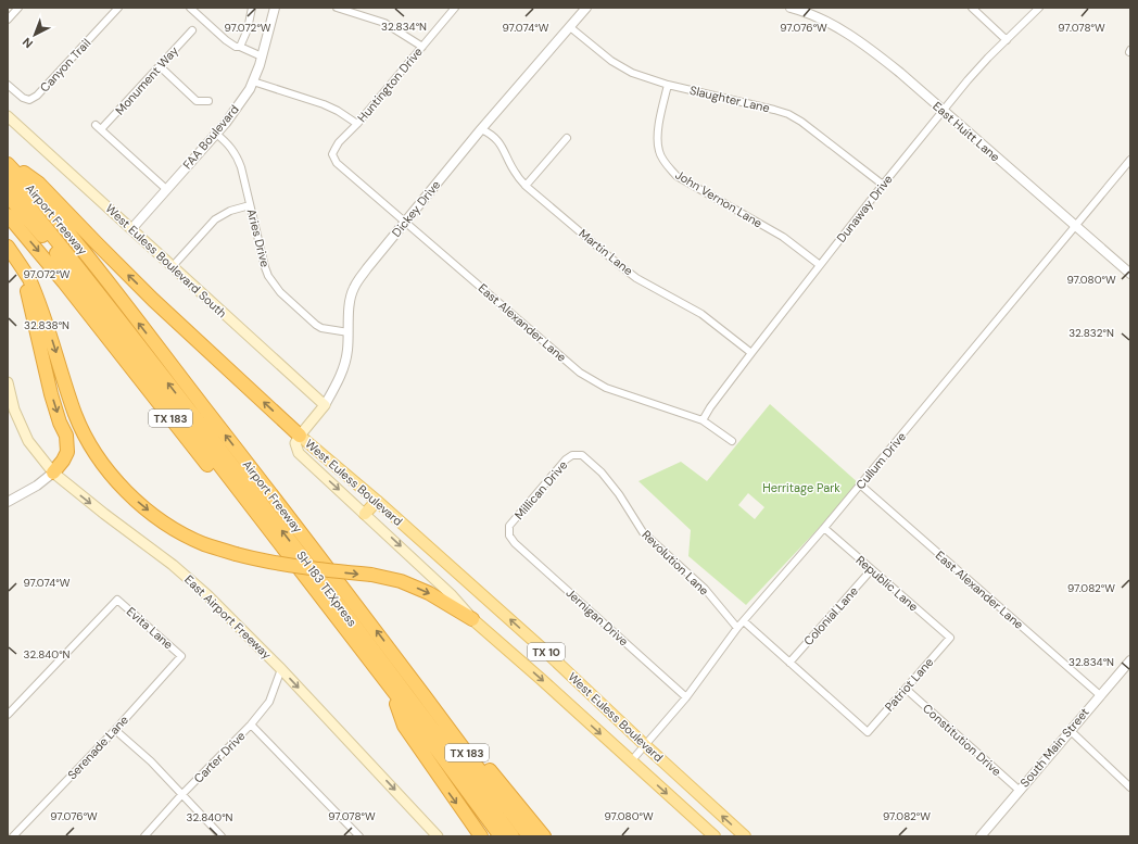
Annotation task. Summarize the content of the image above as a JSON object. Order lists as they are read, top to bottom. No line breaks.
{"streets":{"highway":["Airport Freeway","TX 183","SH 183 TEXpress"],"main road":["Dickey Drive","West Euless Boulevard South","West Euless Boulevard","East Airport Freeway","TX 10"],"street":["Canyon Trail","Monument Way","Huntington Drive","Slaughter Lane","East Huitt Lane","FAA Boulevard","John Vernon Lane","Dunaway Drive","Aries Drive","Martin Lane","East Alexander Lane","Cullum Drive","Millican Drive","Revolution Lane","Republic Lane","Colonial Lane","Jernigan Drive","Evita Lane","Patriot Lane","Constitution Drive","Serenade Lane","South Main Street","Carter Drive"]},"crossings":[["Monument Way","FAA Boulevard"],["Huntington Drive","East Alexander Lane"],["Slaughter Lane","John Vernon Lane"],["Slaughter Lane","Dickey Drive"],["Slaughter Lane","Dunaway Drive"],["East Huitt Lane","Dunaway Drive"],["East Huitt Lane","Cullum Drive"],["FAA Boulevard","Aries Drive"],["FAA Boulevard","West Euless Boulevard South"],["John Vernon Lane","Dunaway Drive"],["Dickey Drive","Aries Drive"],["Dickey Drive","Martin Lane"],["Dickey Drive","West Euless Boulevard South"],["Dickey Drive","East Alexander Lane"],["Dickey Drive","West Euless Boulevard"],["Dunaway Drive","Martin Lane"],["Dunaway Drive","East Alexander Lane"],["East Alexander Lane","Cullum Drive"],["East Alexander Lane","South Main Street"],["Cullum Drive","West Euless Boulevard"],["Cullum Drive","Revolution Lane"],["Cullum Drive","Republic Lane"],["Cullum Drive","Jernigan Drive"],["Millican Drive","Revolution Lane"],["Millican Drive","Jernigan Drive"],["Republic Lane","Colonial Lane"],["Republic Lane","Patriot Lane"],["Colonial Lane","Patriot Lane"],["East Airport Freeway","Carter Drive"],["Evita Lane","Serenade Lane"],["Patriot Lane","Constitution Drive"],["Constitution Drive","South Main Street"]],"one_way":["East Airport Freeway"],"parks":["Herritage Park"],"north":"bottom left","coordinates":["32.834°N","97.074°W","97.076°W","97.078°W","97.072°W","97.080°W","32.838°N","32.832°N","97.082°W","32.840°N"]}
